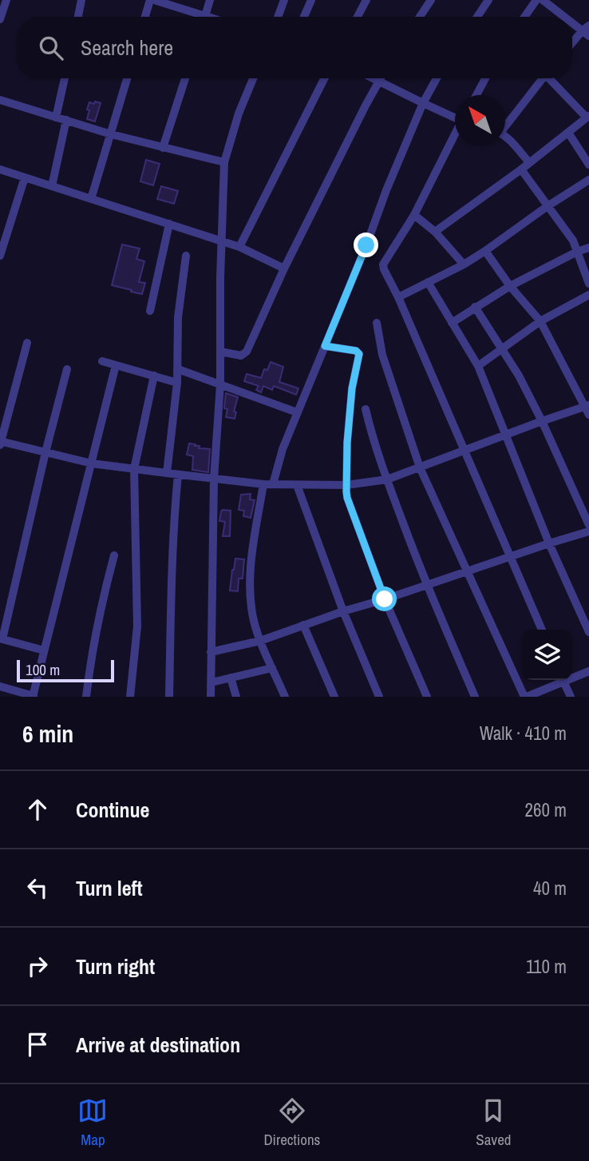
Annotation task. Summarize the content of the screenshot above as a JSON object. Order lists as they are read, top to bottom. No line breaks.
{"scale_bar":"100 m","north":"top left","page":{"search":"Search here","scale":"100 m","heading":["6 min","Walk · 410 m"],"list":[["Continue","260 m"],["Turn left","40 m"],["Turn right","110 m"],"Arrive at destination"],"nav":["Map","Directions","Saved"]}}
